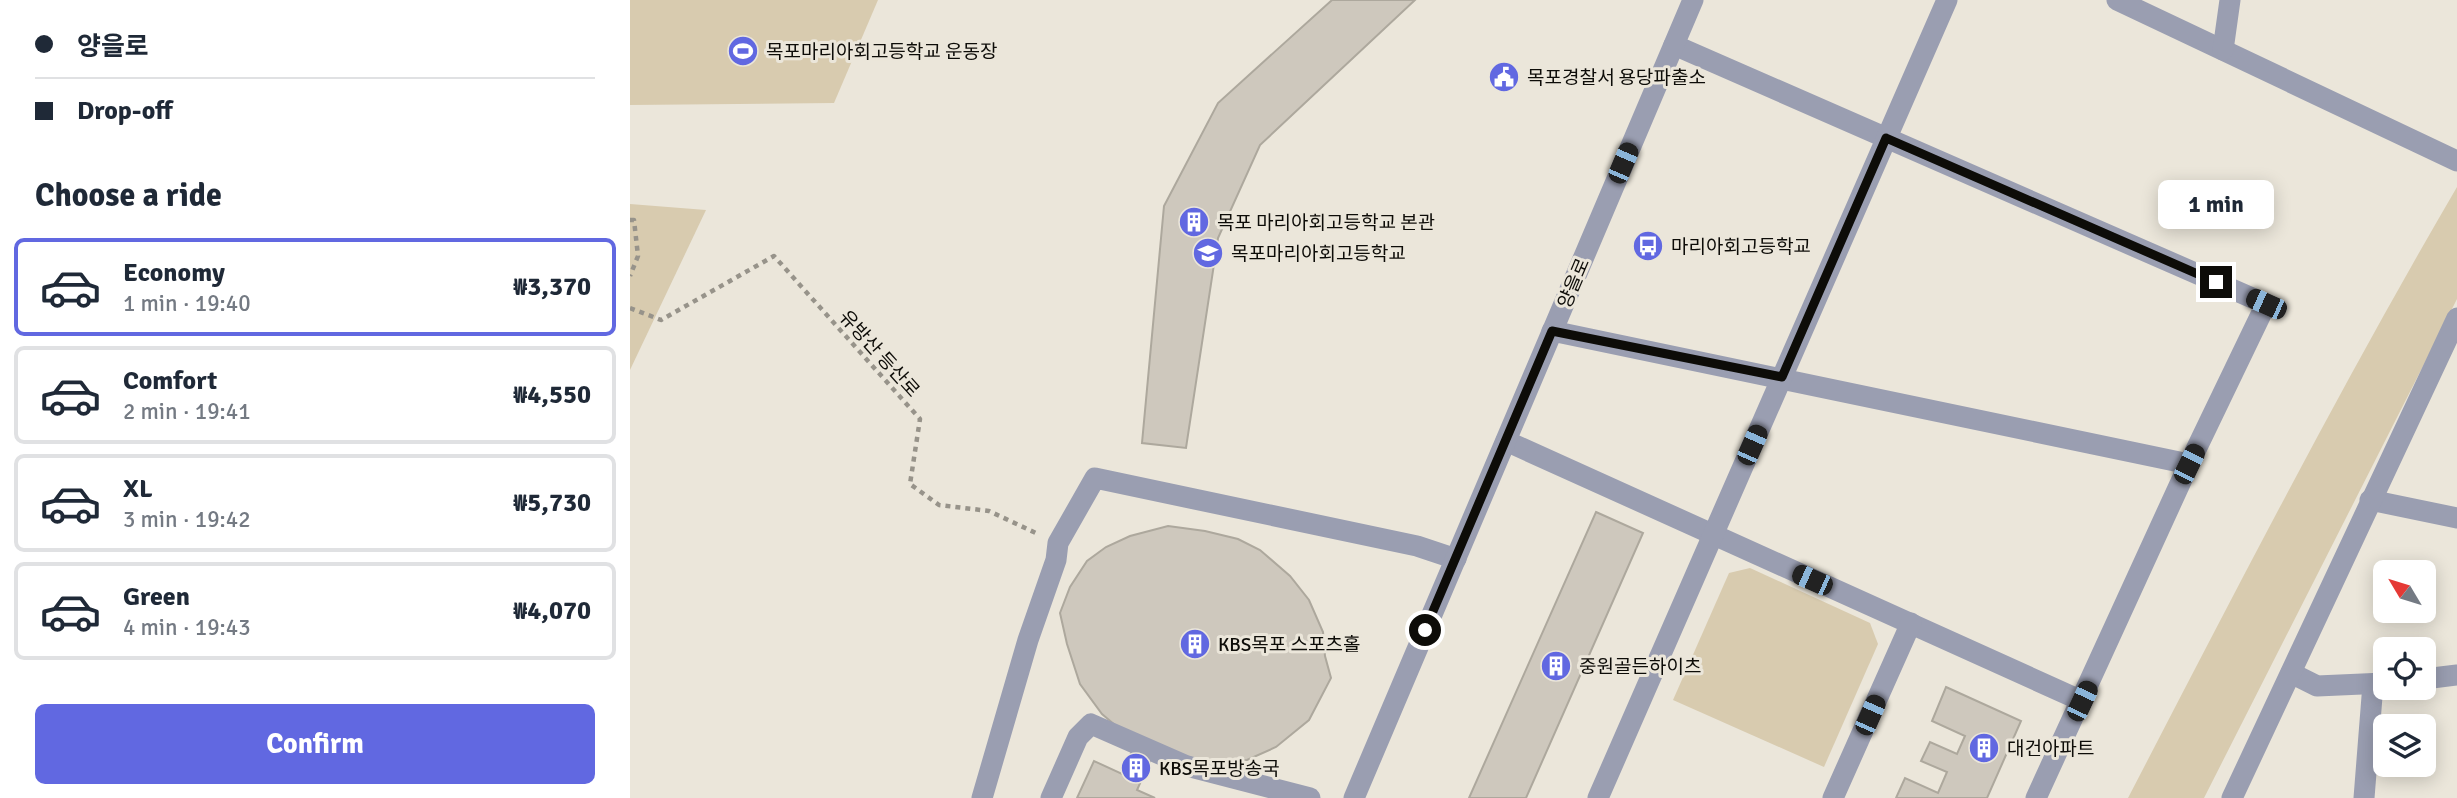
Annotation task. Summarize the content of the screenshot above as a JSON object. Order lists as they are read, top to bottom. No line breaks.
{"streets":{"street":["양을로"],"path":["유방산 등산로"]},"places":{"sports":["목포마리아회고등학교 운동장"],"public building":["목포경찰서 용당파출소"],"building":["목포 마리아회고등학교 본관","KBS목포 스포츠홀","중원골든하이츠","대건아파트","KBS목포방송국"],"bus stop":["마리아회고등학교"],"school or university":["목포마리아회고등학교"]},"north":"top left","page":{"banner":["양을로","Drop-off"],"heading":"Choose a ride","bubble":"1 min","list":[{"name":"Economy","note":"1 min · 19:40","value":"₩3,370"},{"name":"Comfort","note":"2 min · 19:41","value":"₩4,550"},{"name":"XL","note":"3 min · 19:42","value":"₩5,730"},{"name":"Green","note":"4 min · 19:43","value":"₩4,070"}],"buttons":"Confirm"}}
